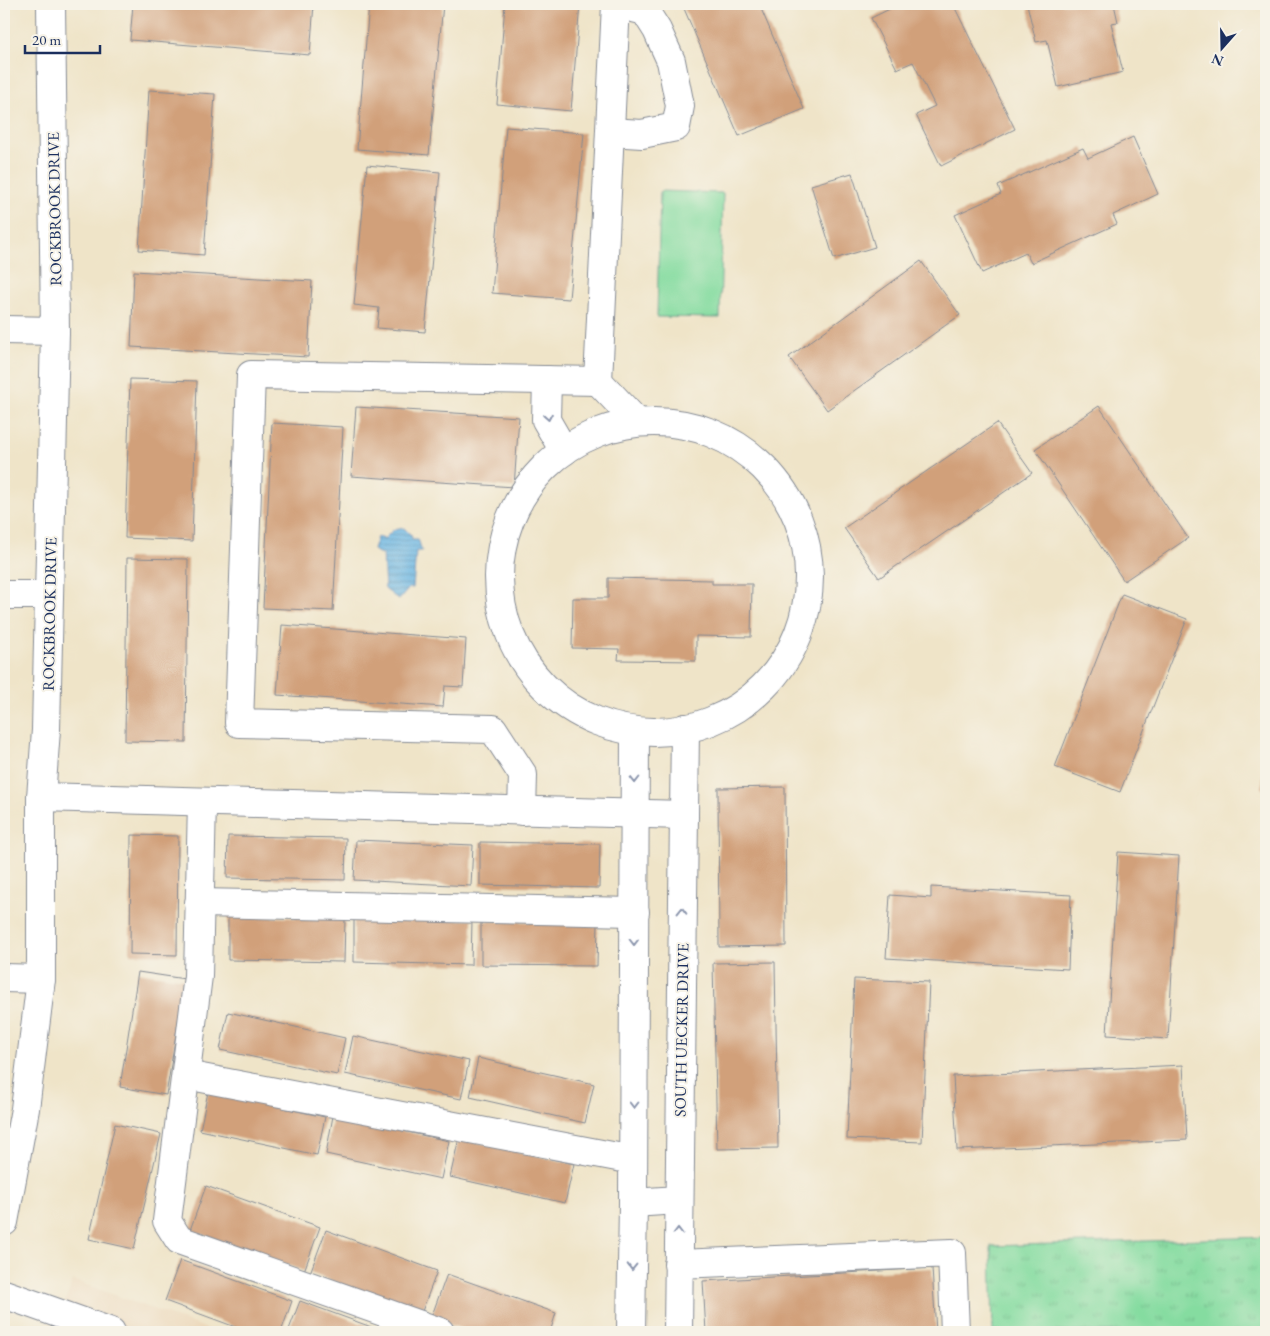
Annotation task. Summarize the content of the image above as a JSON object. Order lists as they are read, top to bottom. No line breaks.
{"streets":{"street":["ROCKBROOK DRIVE","SOUTH UECKER DRIVE"]},"scale_bar":"20 m","north":"bottom"}
